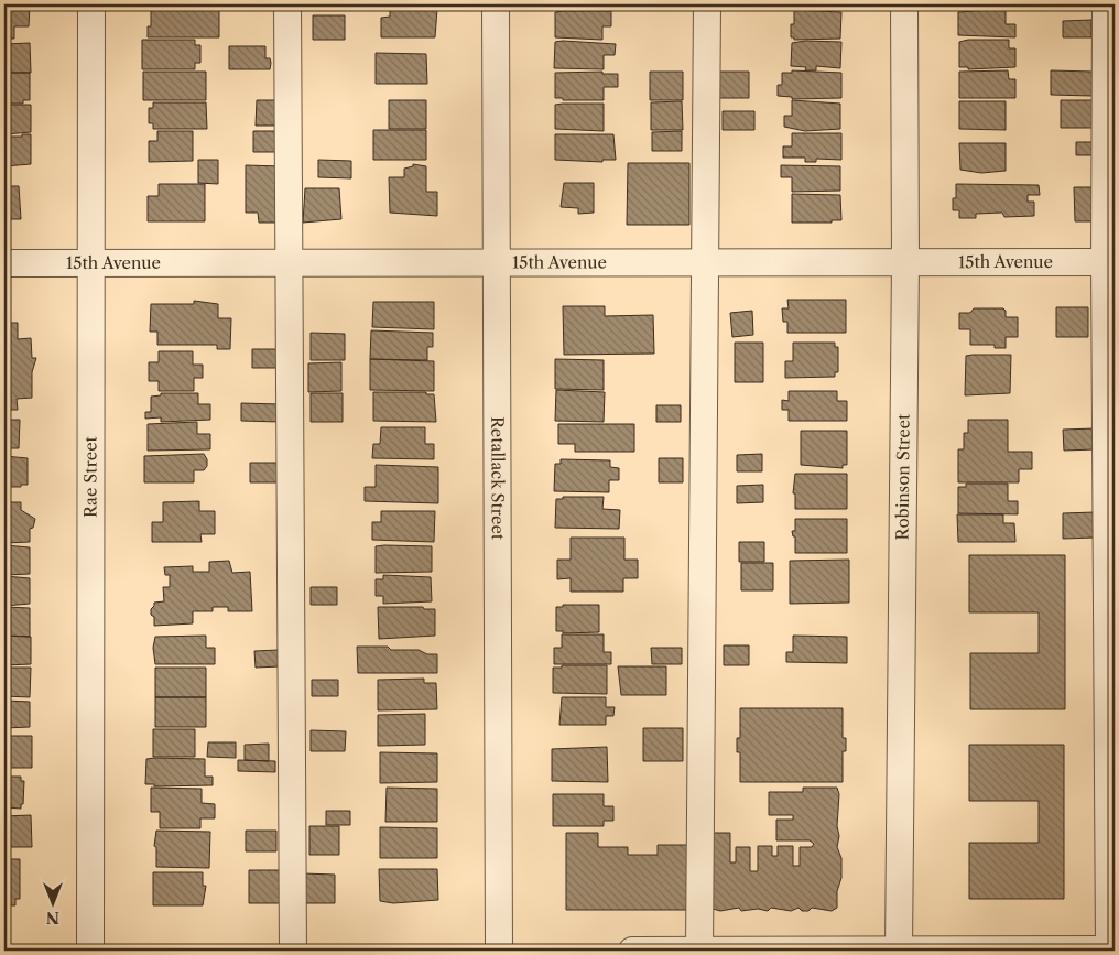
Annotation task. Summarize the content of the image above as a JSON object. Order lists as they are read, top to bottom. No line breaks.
{"streets":{"street":["15th Avenue","Rae Street","Retallack Street","Robinson Street"]},"crossings":[["15th Avenue","Rae Street"],["15th Avenue","Retallack Street"],["15th Avenue","Robinson Street"]],"north":"bottom"}
